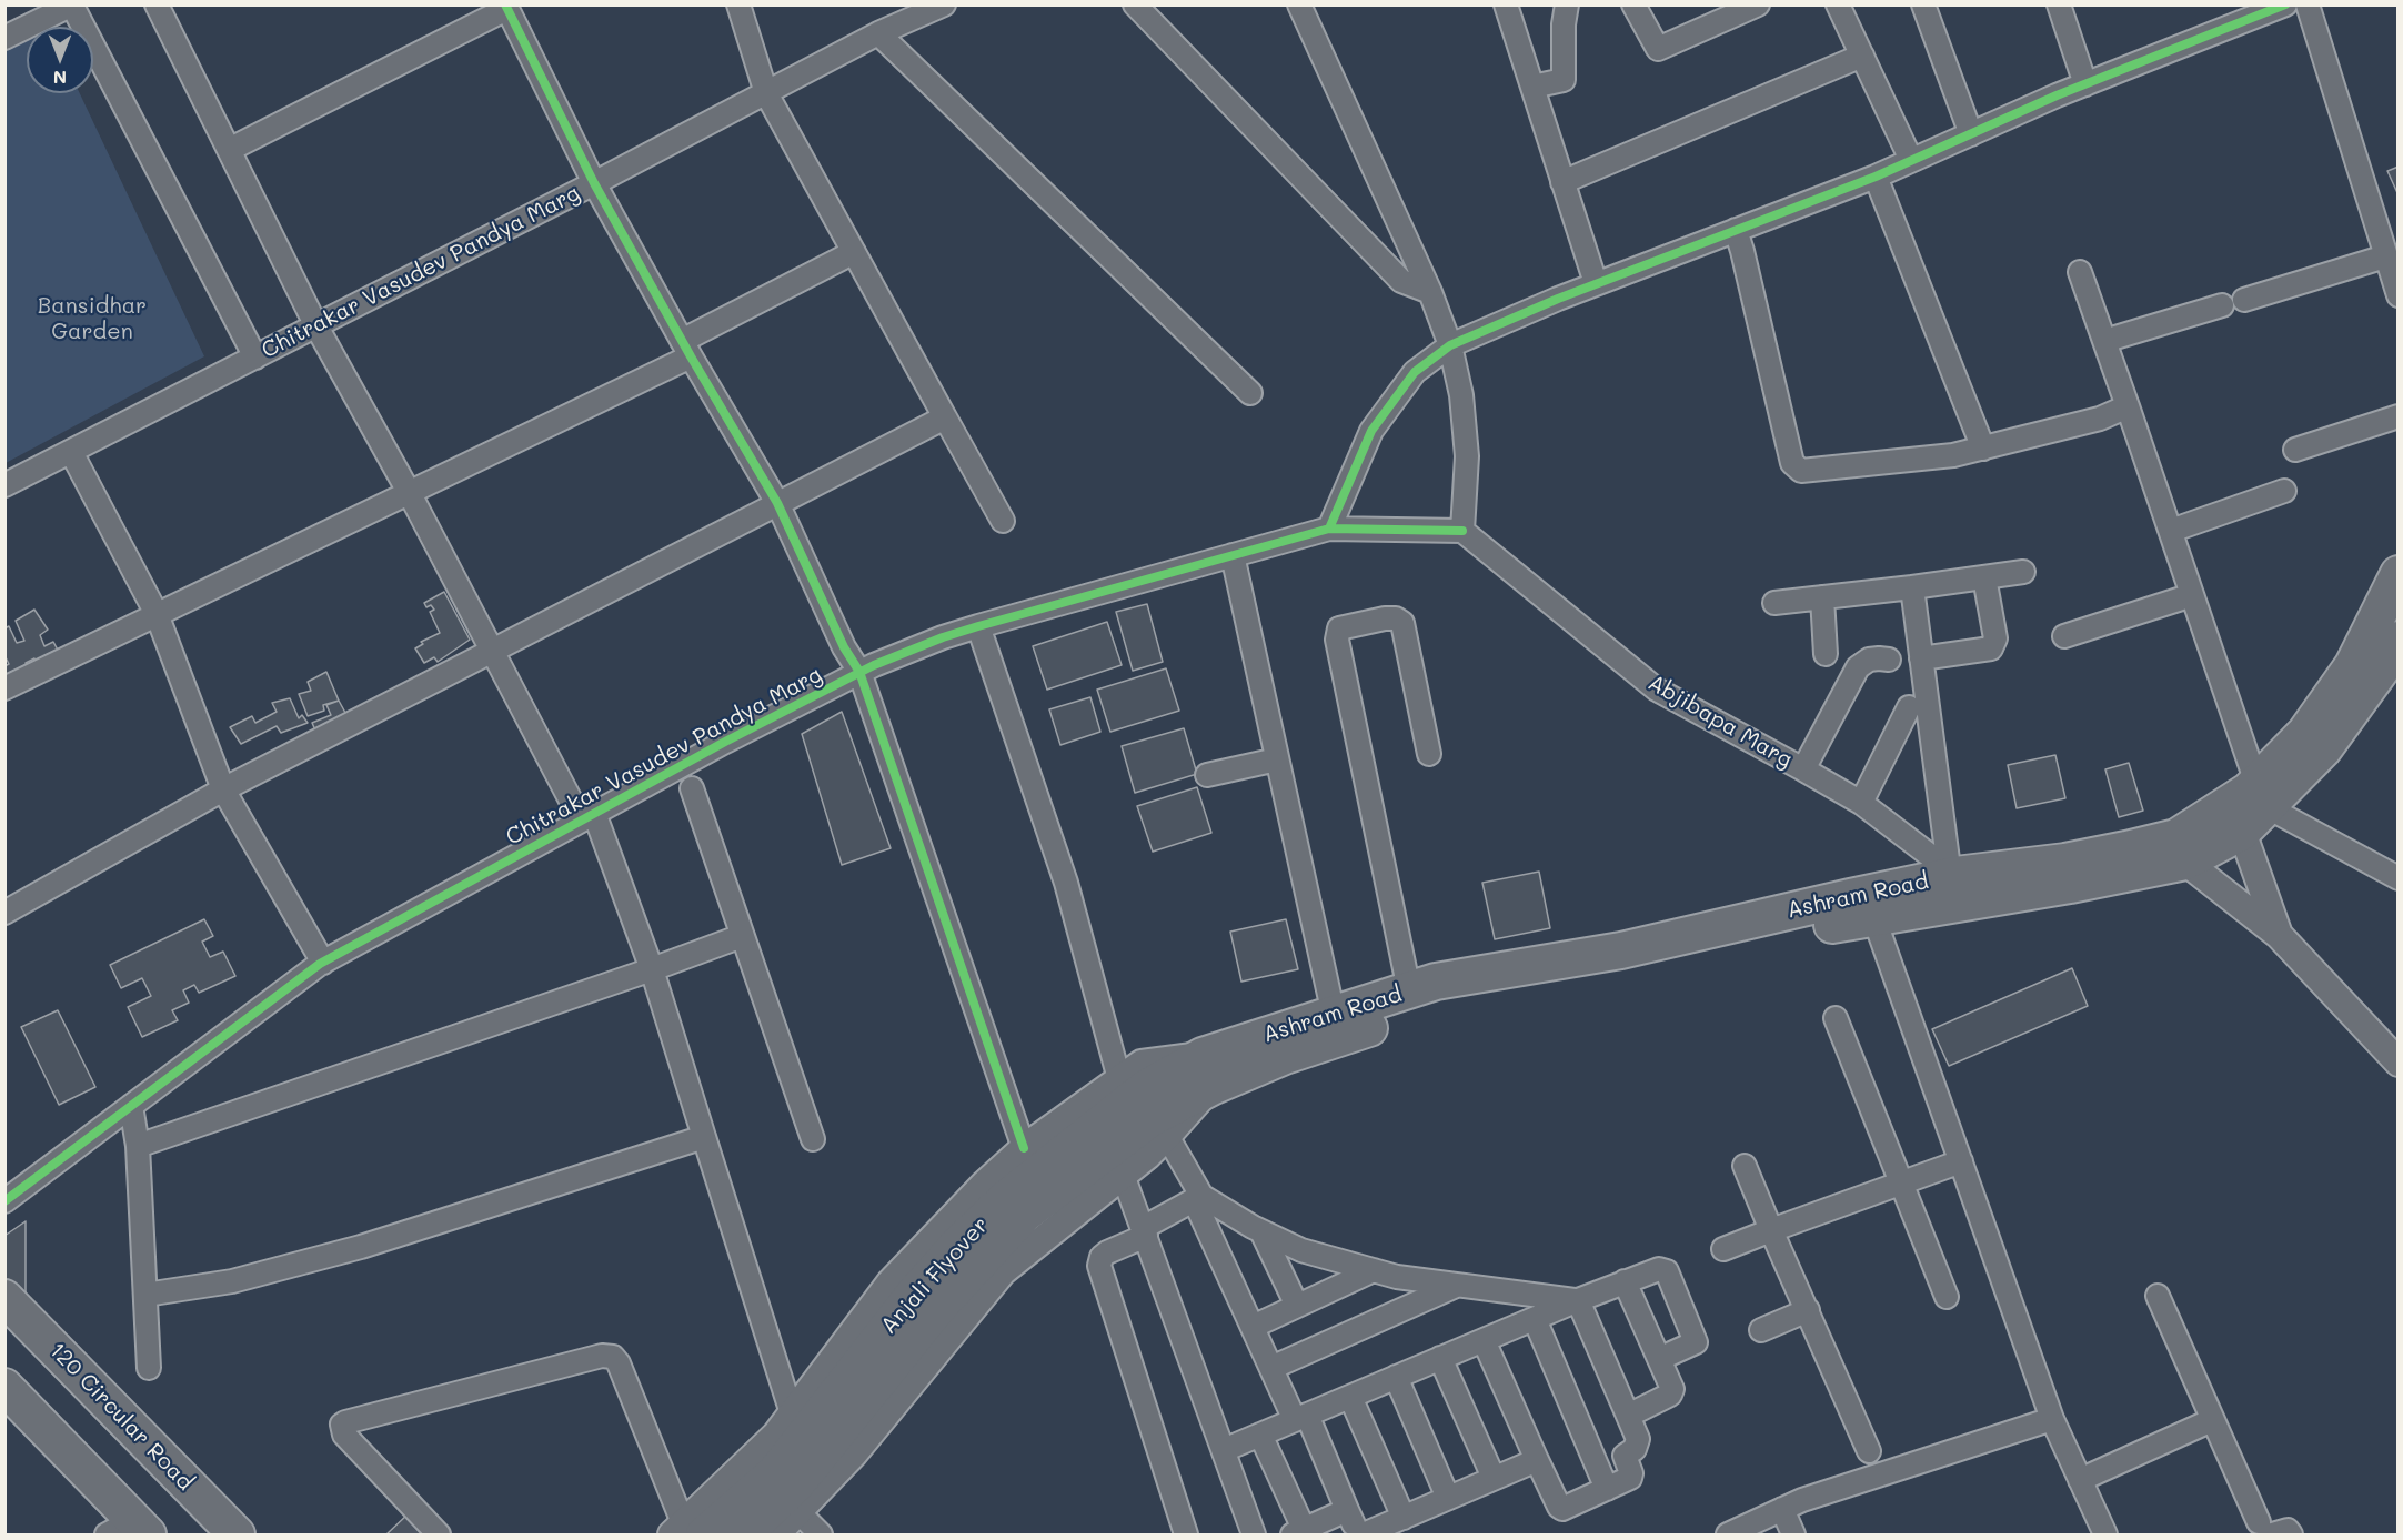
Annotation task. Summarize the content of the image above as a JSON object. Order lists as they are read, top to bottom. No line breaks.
{"streets":{"main road":["Ashram Road","Anjali Flyover","120 Circular Road"],"street":["Chitrakar Vasudev Pandya Marg","Abjibapa Marg"]},"crossings":[["Chitrakar Vasudev Pandya Marg","Abjibapa Marg"],["Abjibapa Marg","Ashram Road"],["Ashram Road","Anjali Flyover"]],"parks":["Bansidhar Garden"],"north":"bottom"}
